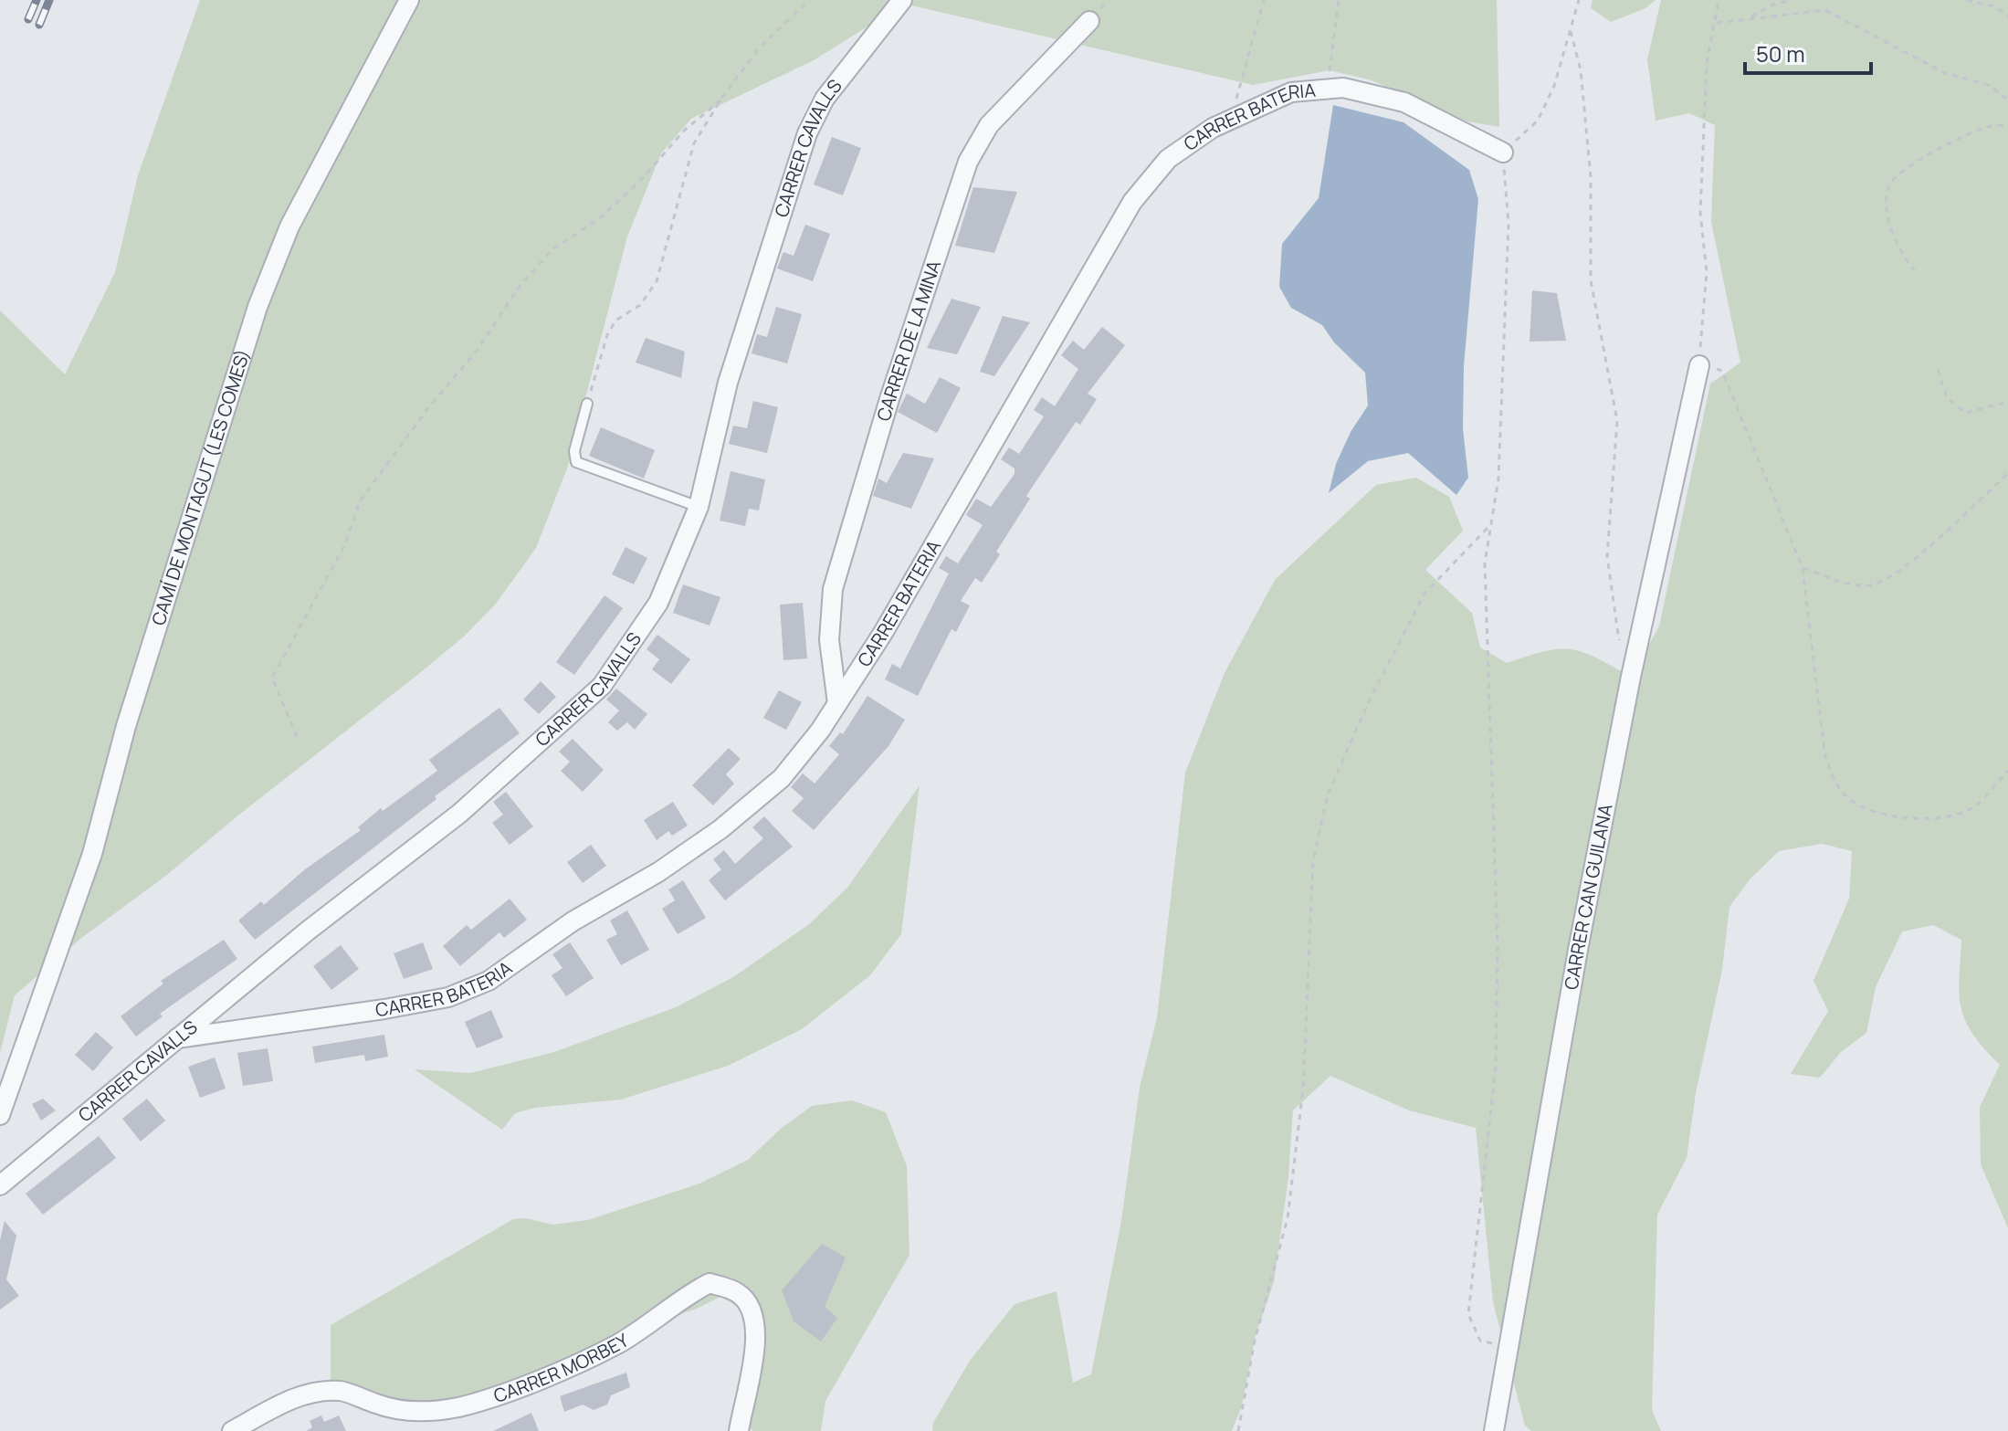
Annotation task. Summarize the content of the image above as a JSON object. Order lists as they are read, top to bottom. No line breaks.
{"streets":{"street":["CARRER BATERIA","CARRER CAVALLS","CARRER DE LA MINA","CAMÍ DE MONTAGUT (LES COMES)","CARRER CAN GUILANA","CARRER MORBEY"]},"crossings":[["CARRER BATERIA","CARRER CAVALLS"],["CARRER BATERIA","CARRER DE LA MINA"]],"scale_bar":"50 m"}
